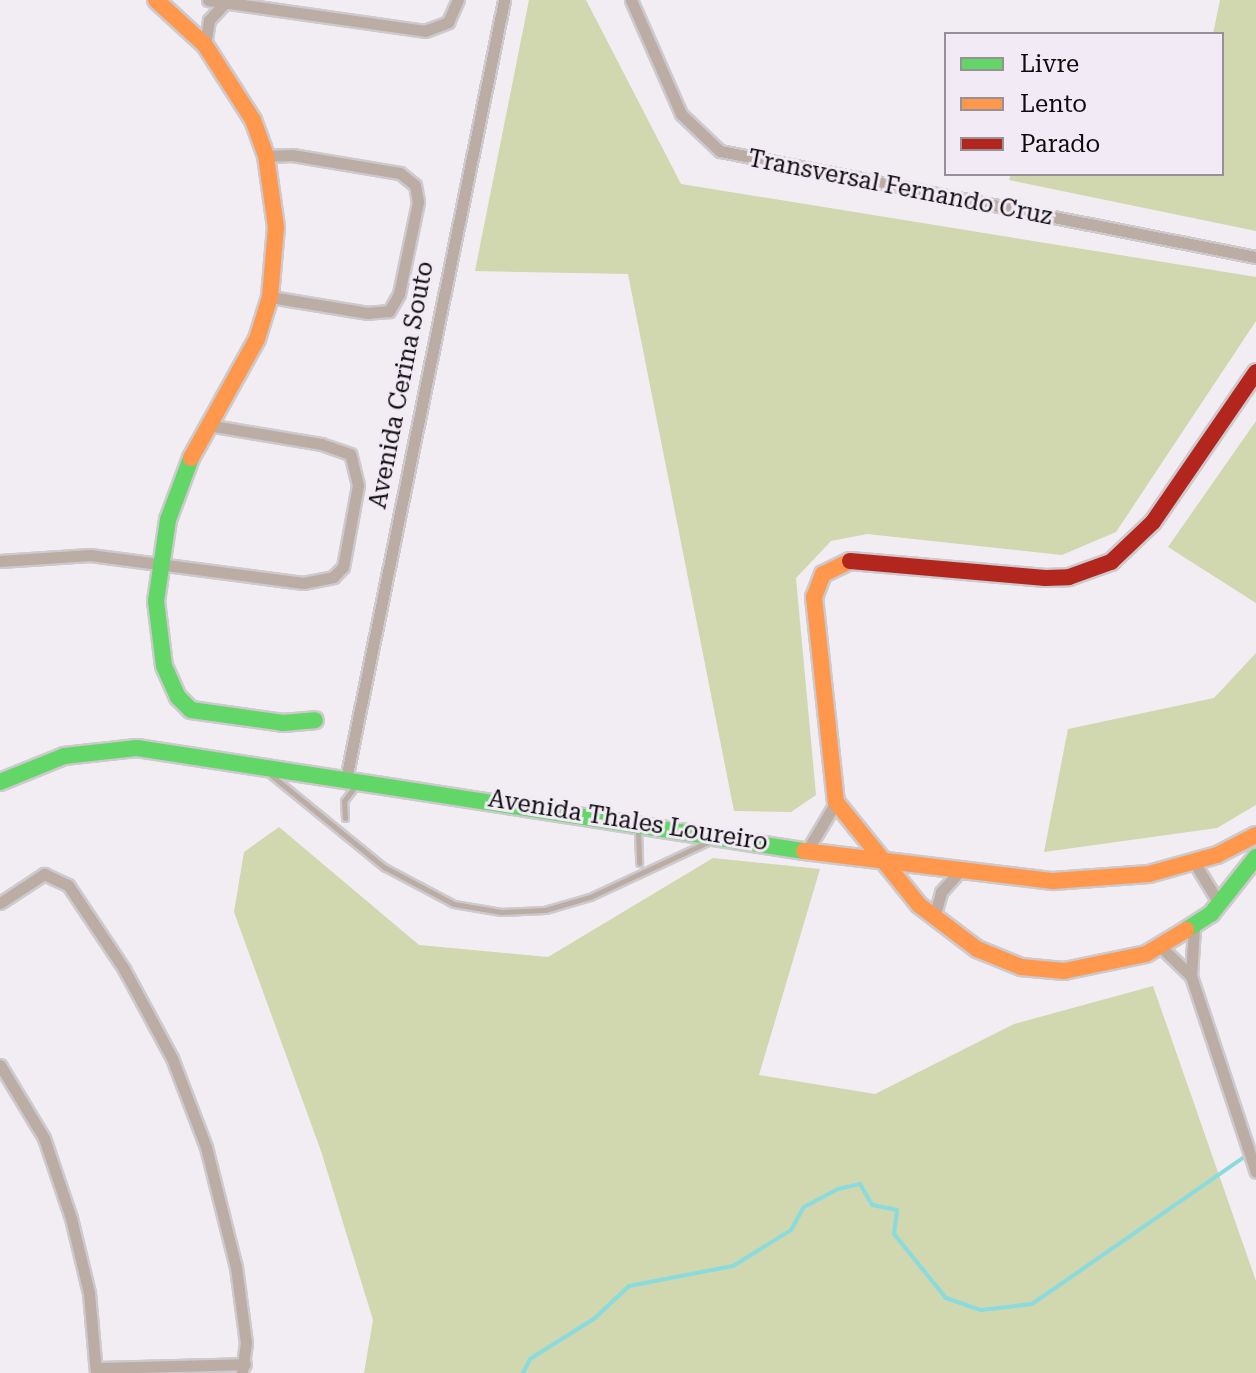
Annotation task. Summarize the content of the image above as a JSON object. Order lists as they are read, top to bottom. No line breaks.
{"streets":{"street":["Transversal Fernando Cruz","Avenida Cerina Souto","Avenida Thales Loureiro"]},"crossings":[["Avenida Cerina Souto","Avenida Thales Loureiro"]],"legend":["Livre","Lento","Parado"]}
